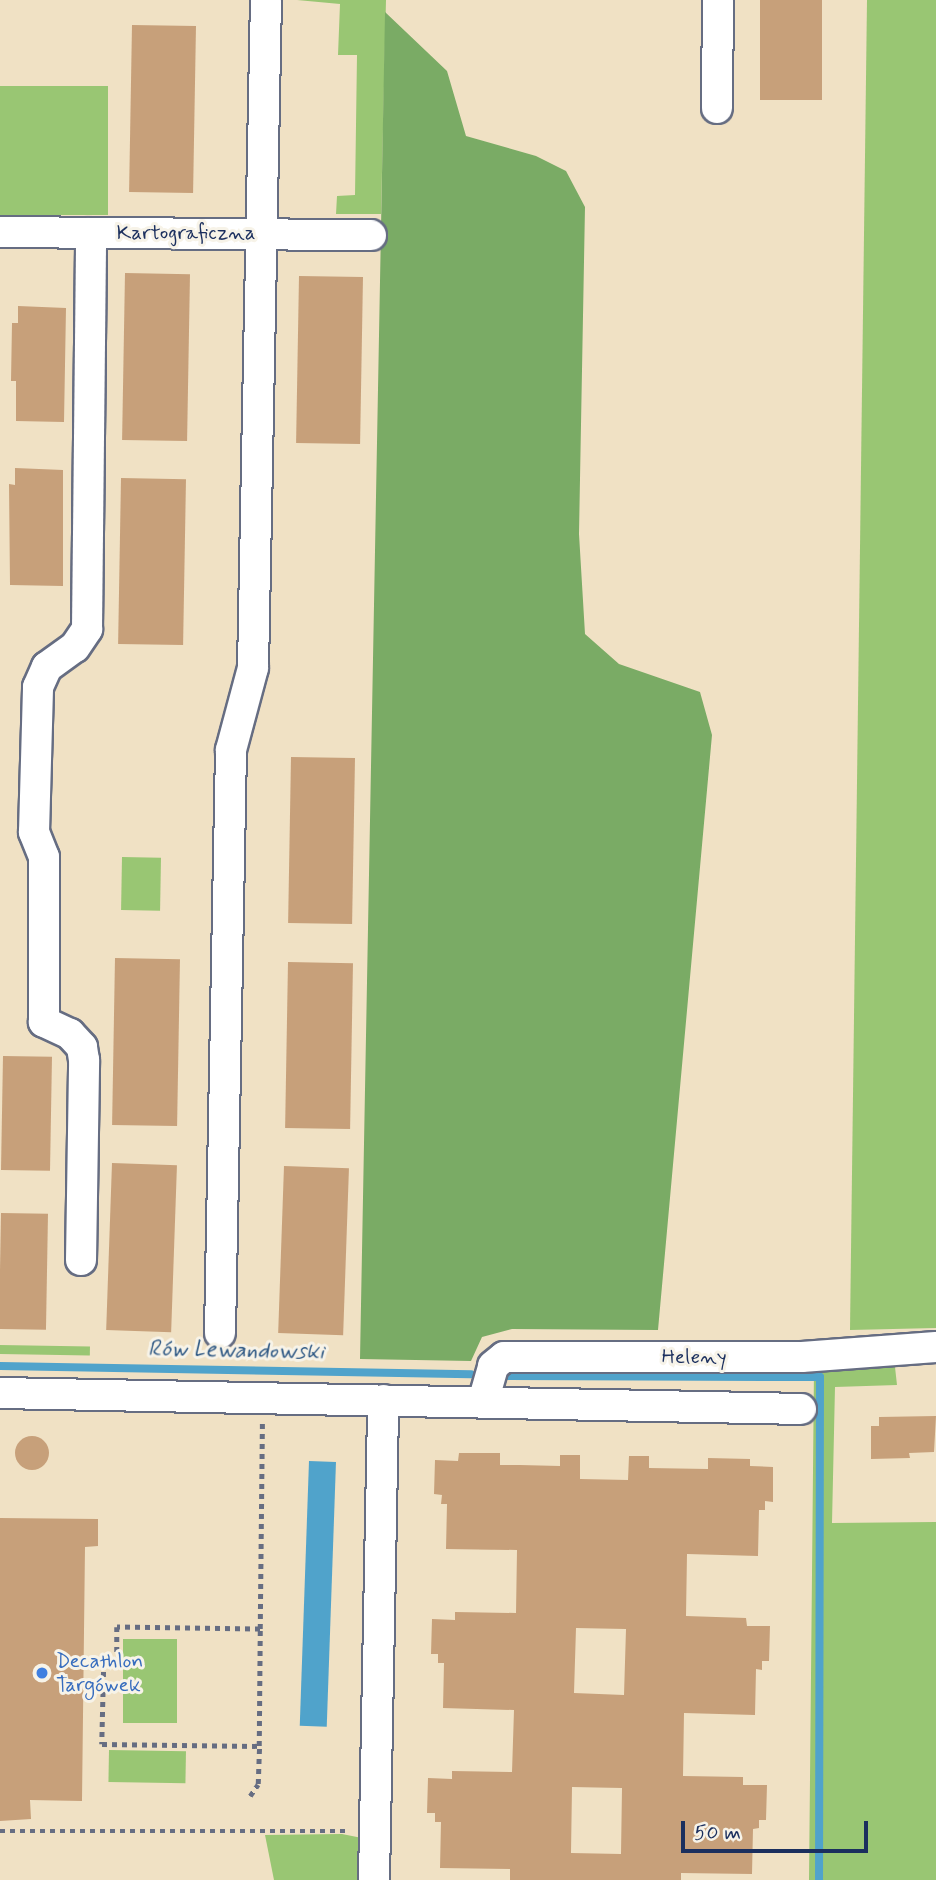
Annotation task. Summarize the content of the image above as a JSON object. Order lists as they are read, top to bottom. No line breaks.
{"streets":{"street":["Kartograficzna","Heleny"]},"water":["Rów Lewandowski"],"places":["Decathlon Targówek"],"scale_bar":"50 m"}
